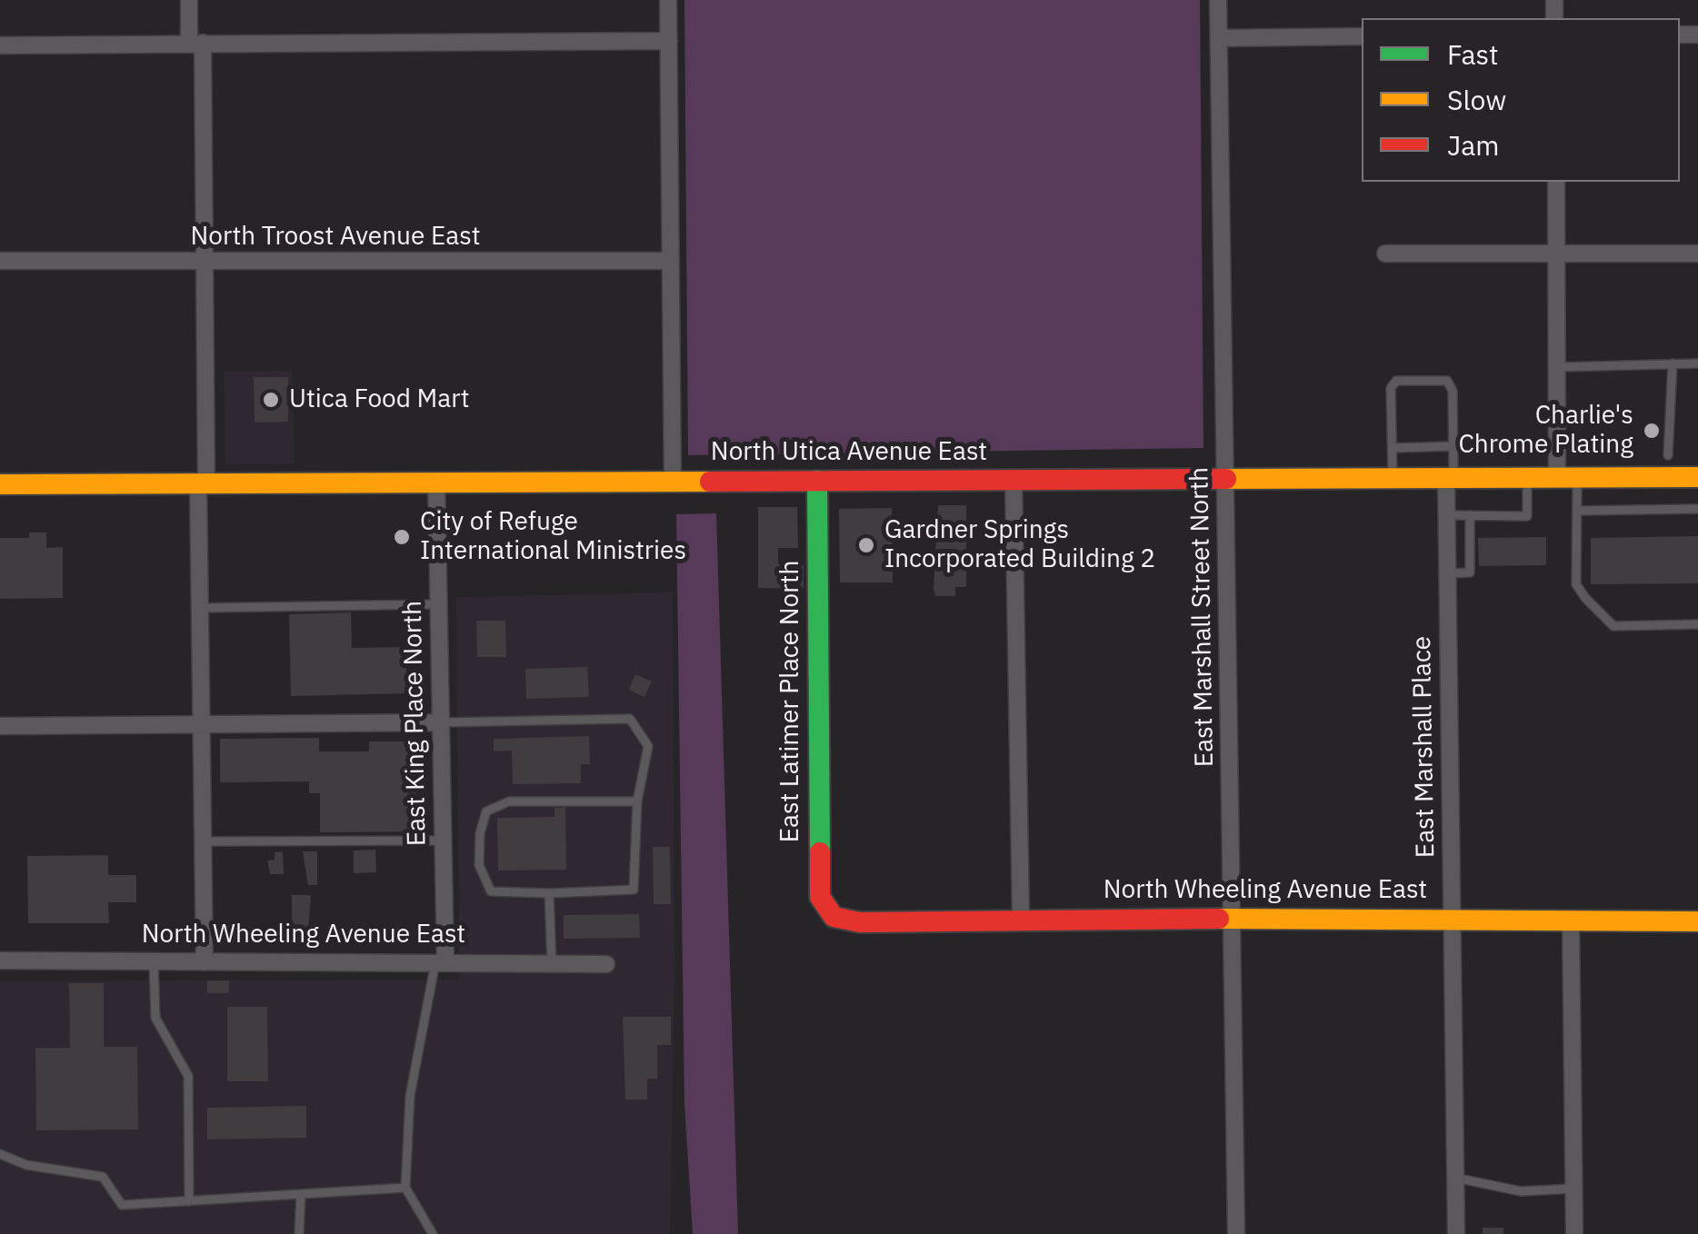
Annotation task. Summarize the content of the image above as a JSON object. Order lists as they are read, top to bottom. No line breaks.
{"streets":{"main road":["North Utica Avenue East","East Latimer Place North","North Wheeling Avenue East"],"street":["North Troost Avenue East","East Marshall Street North","East King Place North","East Marshall Place"]},"crossings":[["North Utica Avenue East","East Marshall Street North"],["North Utica Avenue East","East Latimer Place North"],["North Utica Avenue East","East King Place North"],["North Utica Avenue East","East Marshall Place"],["East Marshall Street North","North Wheeling Avenue East"],["East Latimer Place North","North Wheeling Avenue East"],["East King Place North","North Wheeling Avenue East"],["East Marshall Place","North Wheeling Avenue East"]],"places":["Utica Food Mart","Charlie's Chrome Plating","City of Refuge International Ministries","Gardner Springs Incorporated Building 2"],"legend":["Fast","Slow","Jam"]}
